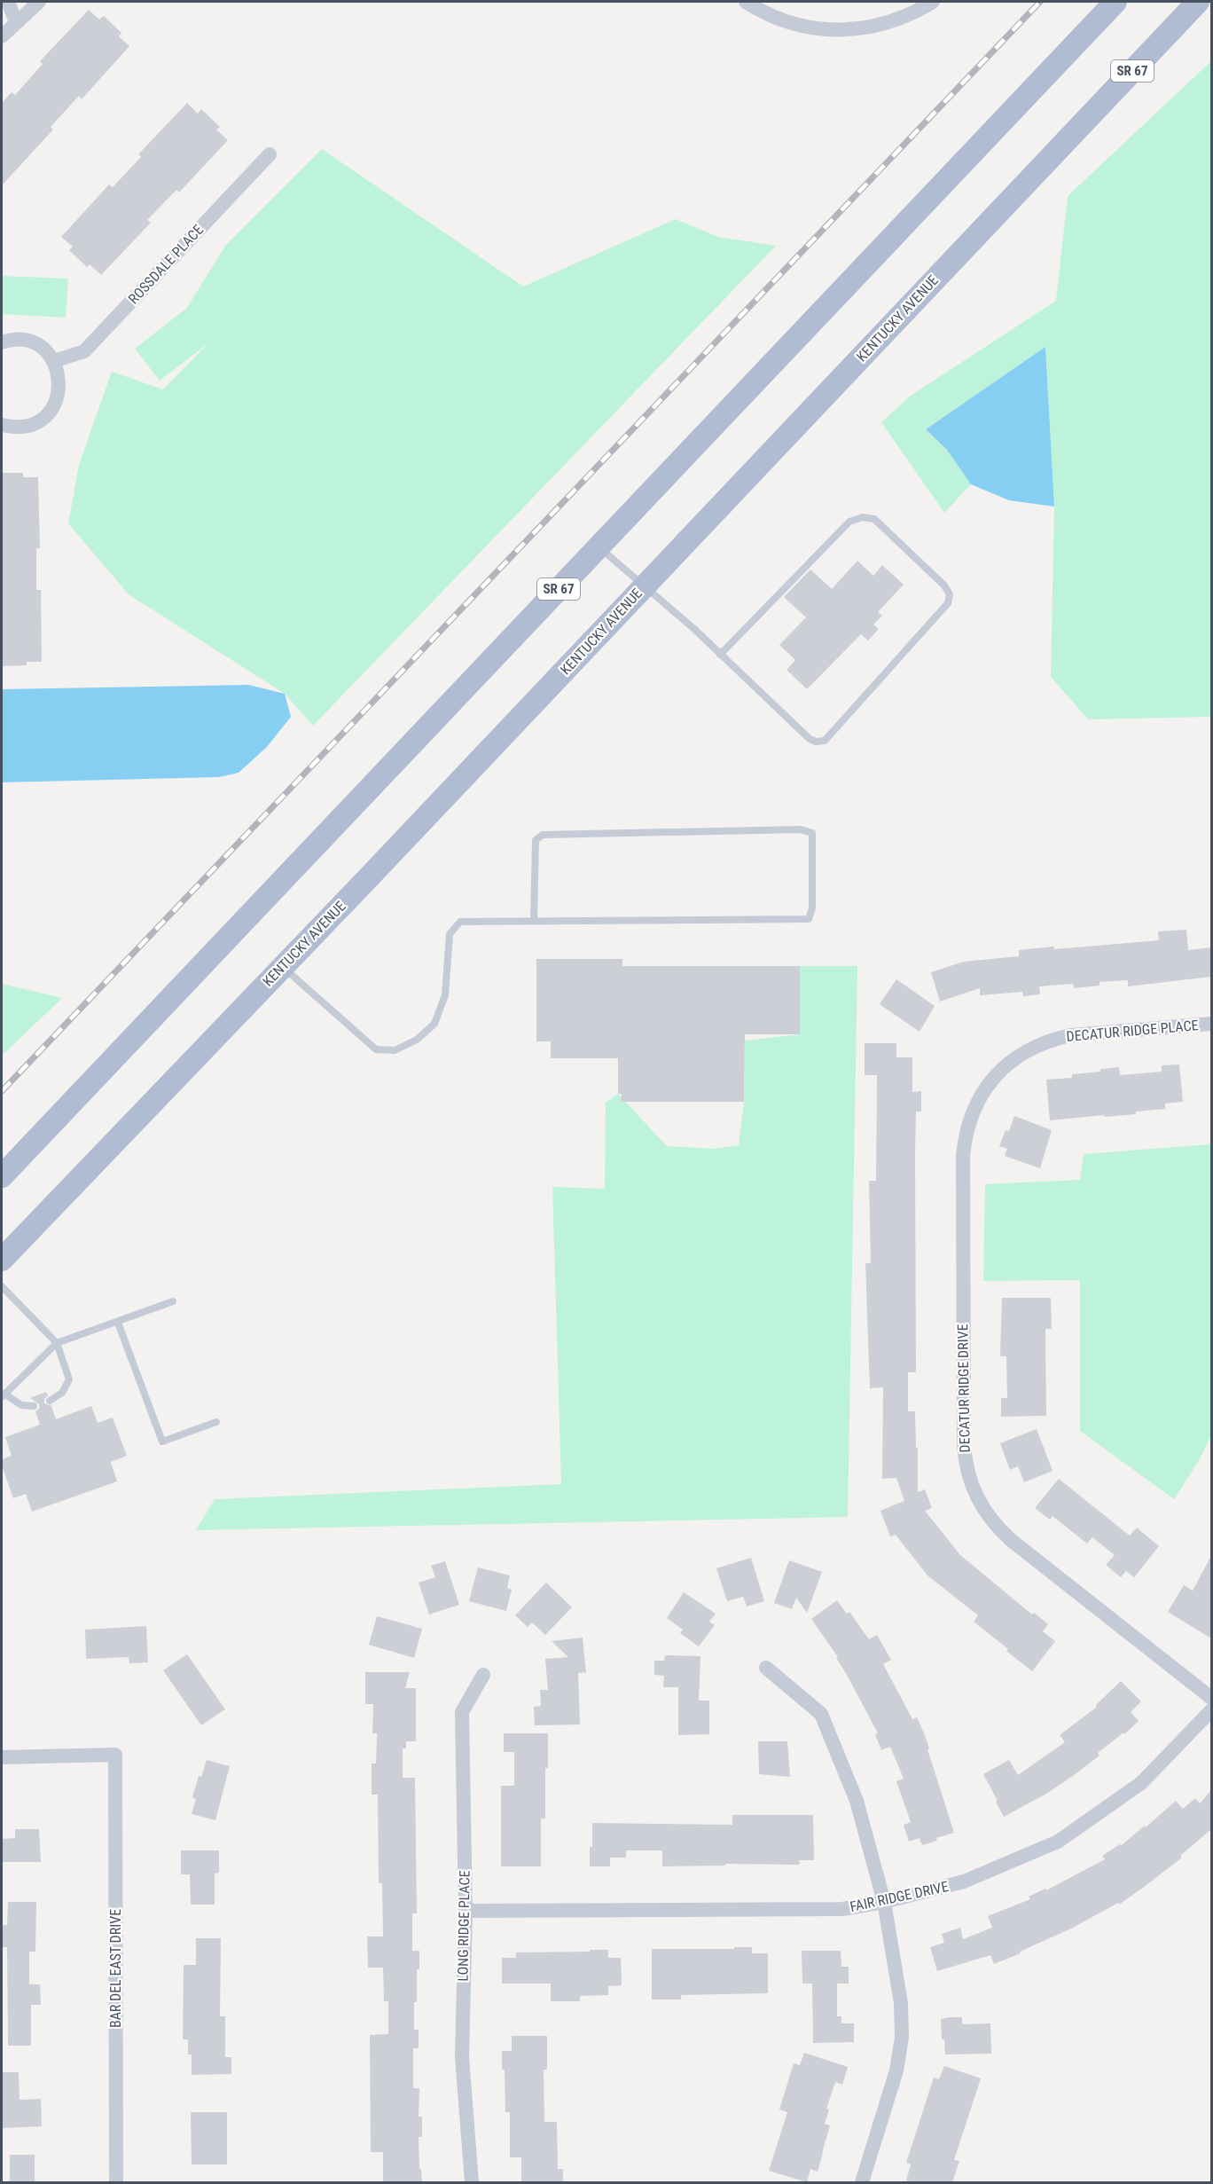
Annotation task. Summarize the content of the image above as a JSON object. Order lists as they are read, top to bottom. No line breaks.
{"streets":{"main road":["SR 67","KENTUCKY AVENUE"],"street":["ROSSDALE PLACE","DECATUR RIDGE PLACE","DECATUR RIDGE DRIVE","FAIR RIDGE DRIVE","LONG RIDGE PLACE","BAR DEL EAST DRIVE"]},"crossings":[["DECATUR RIDGE PLACE","DECATUR RIDGE DRIVE"],["FAIR RIDGE DRIVE","LONG RIDGE PLACE"]]}
